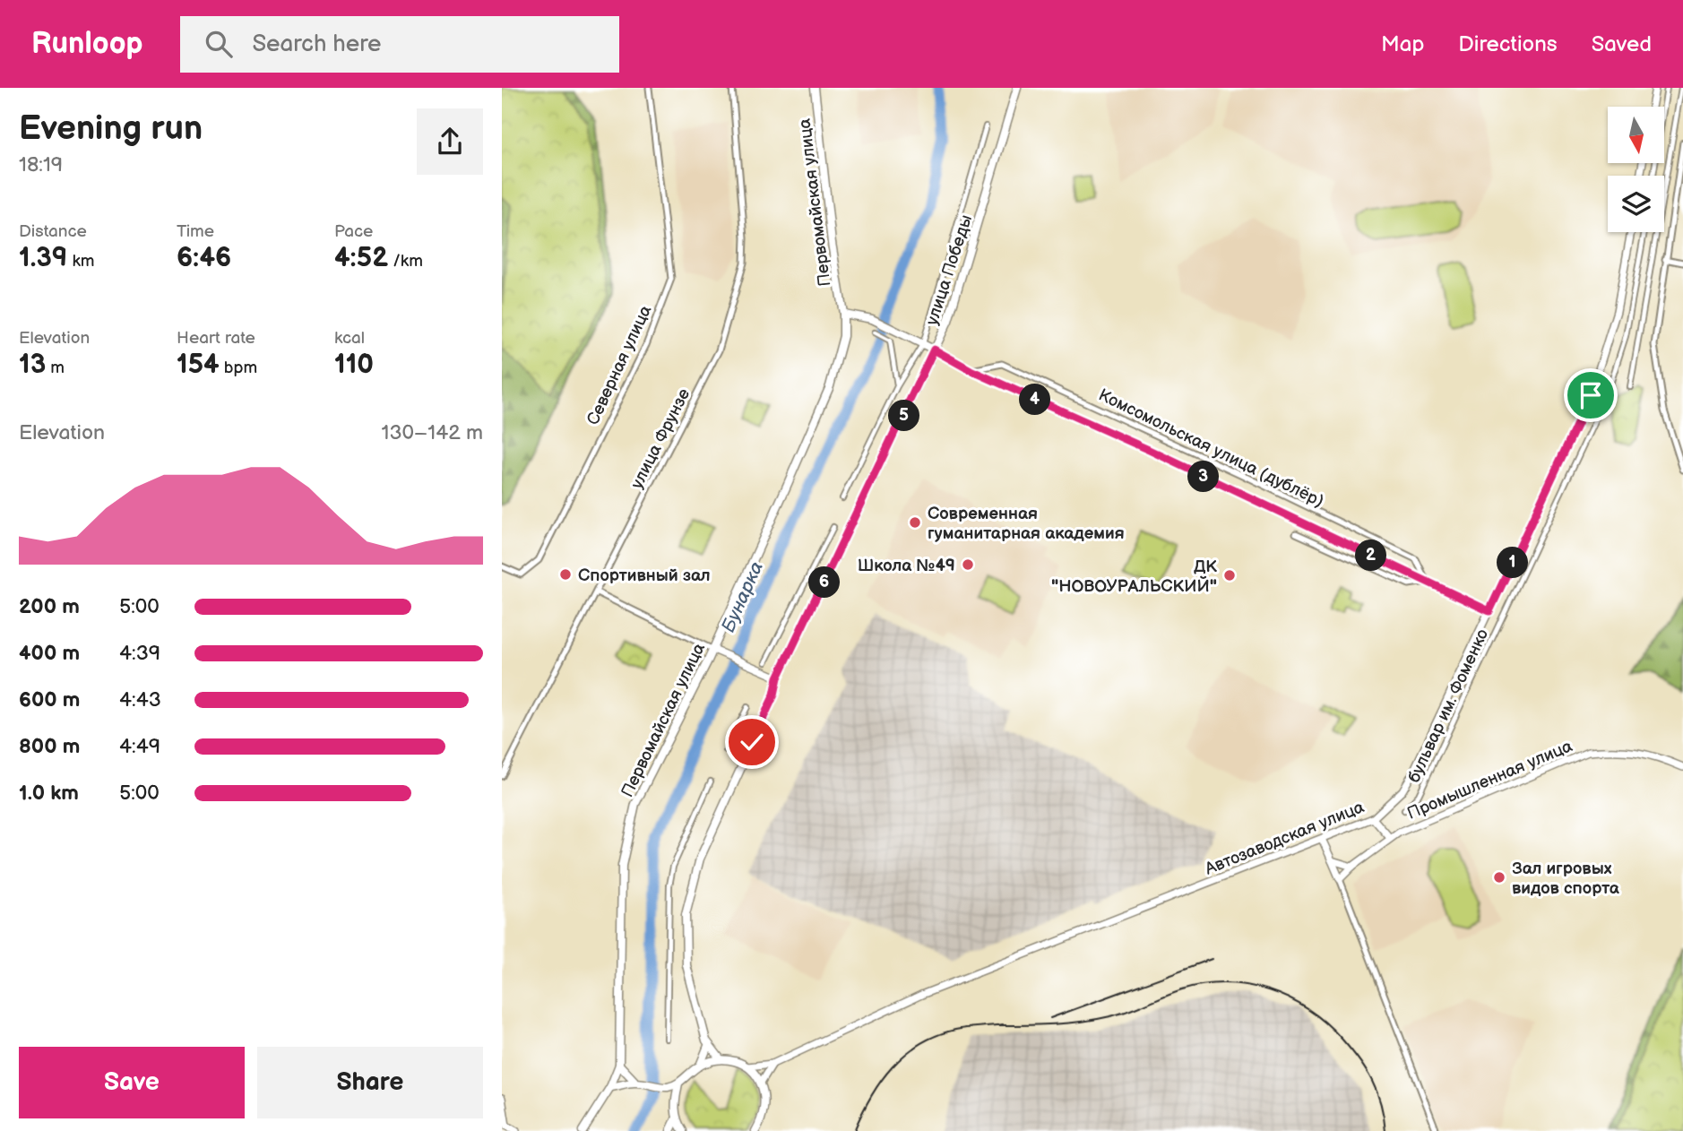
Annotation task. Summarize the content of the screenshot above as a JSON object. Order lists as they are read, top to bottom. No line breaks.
{"streets":{"main road":["Первомайская улица","улица Победы"],"street":["Северная улица","улица Фрунзе","Комсомольская улица (дублёр)","бульвар им. Фоменко","Промышленная улица","Автозаводская улица"]},"water":["Бунарка"],"places":["Современная гуманитарная академия","Школа №49","Спортивный зал","ДК \"НОВОУРАЛЬСКИЙ\"","Зал игровых видов спорта"],"north":"bottom","page":{"header":"Runloop","search":"Search here","nav":["Map","Directions","Saved"],"heading":["Evening run","18:19"],"stats":[["Distance","1.39 km"],["Time","6:46"],["Pace","4:52 /km"],["Elevation","13 m"],["Heart rate","154 bpm"],["kcal","110"]],"pins":["4","5","3","2","1","6"],"chart":["Elevation","130–142 m"],"list":[{"name":"200 m","note":"5:00"},{"name":"400 m","note":"4:39"},{"name":"600 m","note":"4:43"},{"name":"800 m","note":"4:49"},{"name":"1.0 km","note":"5:00"}],"buttons":["Save","Share"]}}
